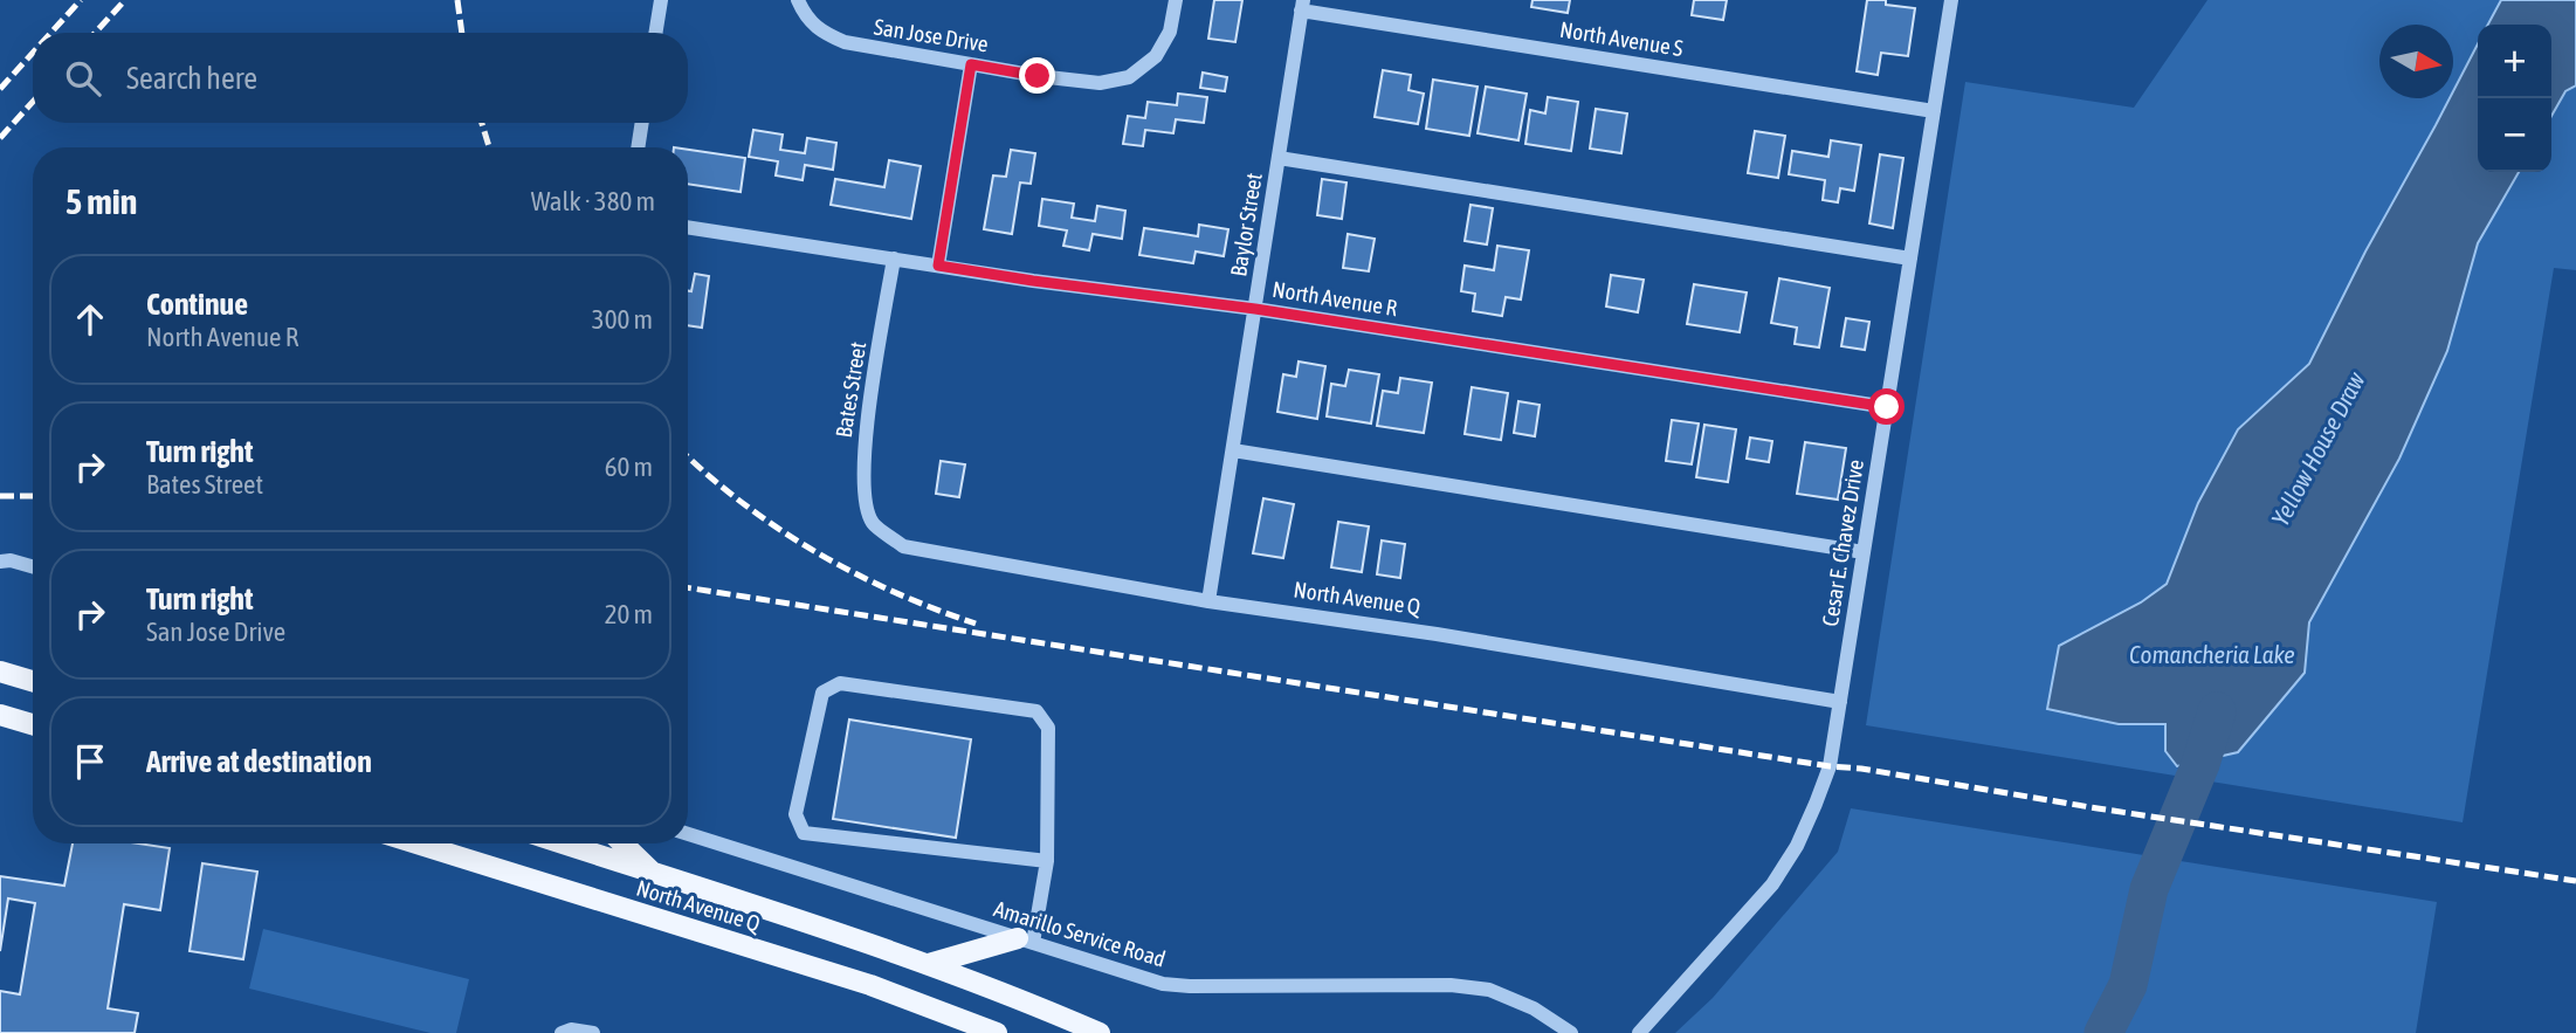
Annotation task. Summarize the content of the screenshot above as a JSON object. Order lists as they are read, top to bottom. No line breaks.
{"streets":{"main road":["North Avenue Q"],"street":["San Jose Drive","North Avenue S","Baylor Street","North Avenue R","Bates Street","Cesar E. Chavez Drive","Amarillo Service Road"]},"crossings":[["North Avenue S","Baylor Street"],["North Avenue S","Cesar E. Chavez Drive"],["Baylor Street","North Avenue R"],["Baylor Street","North Avenue Q"],["North Avenue R","Bates Street"],["North Avenue R","Cesar E. Chavez Drive"],["Bates Street","North Avenue Q"],["Cesar E. Chavez Drive","North Avenue Q"]],"water":["Yellow House Draw","Comancheria Lake"],"north":"right","page":{"map_buttons":["+","−"],"search":"Search here","heading":["5 min","Walk · 380 m"],"list":[["Continue","North Avenue R","300 m"],["Turn right","Bates Street","60 m"],["Turn right","San Jose Drive","20 m"],"Arrive at destination"]}}
